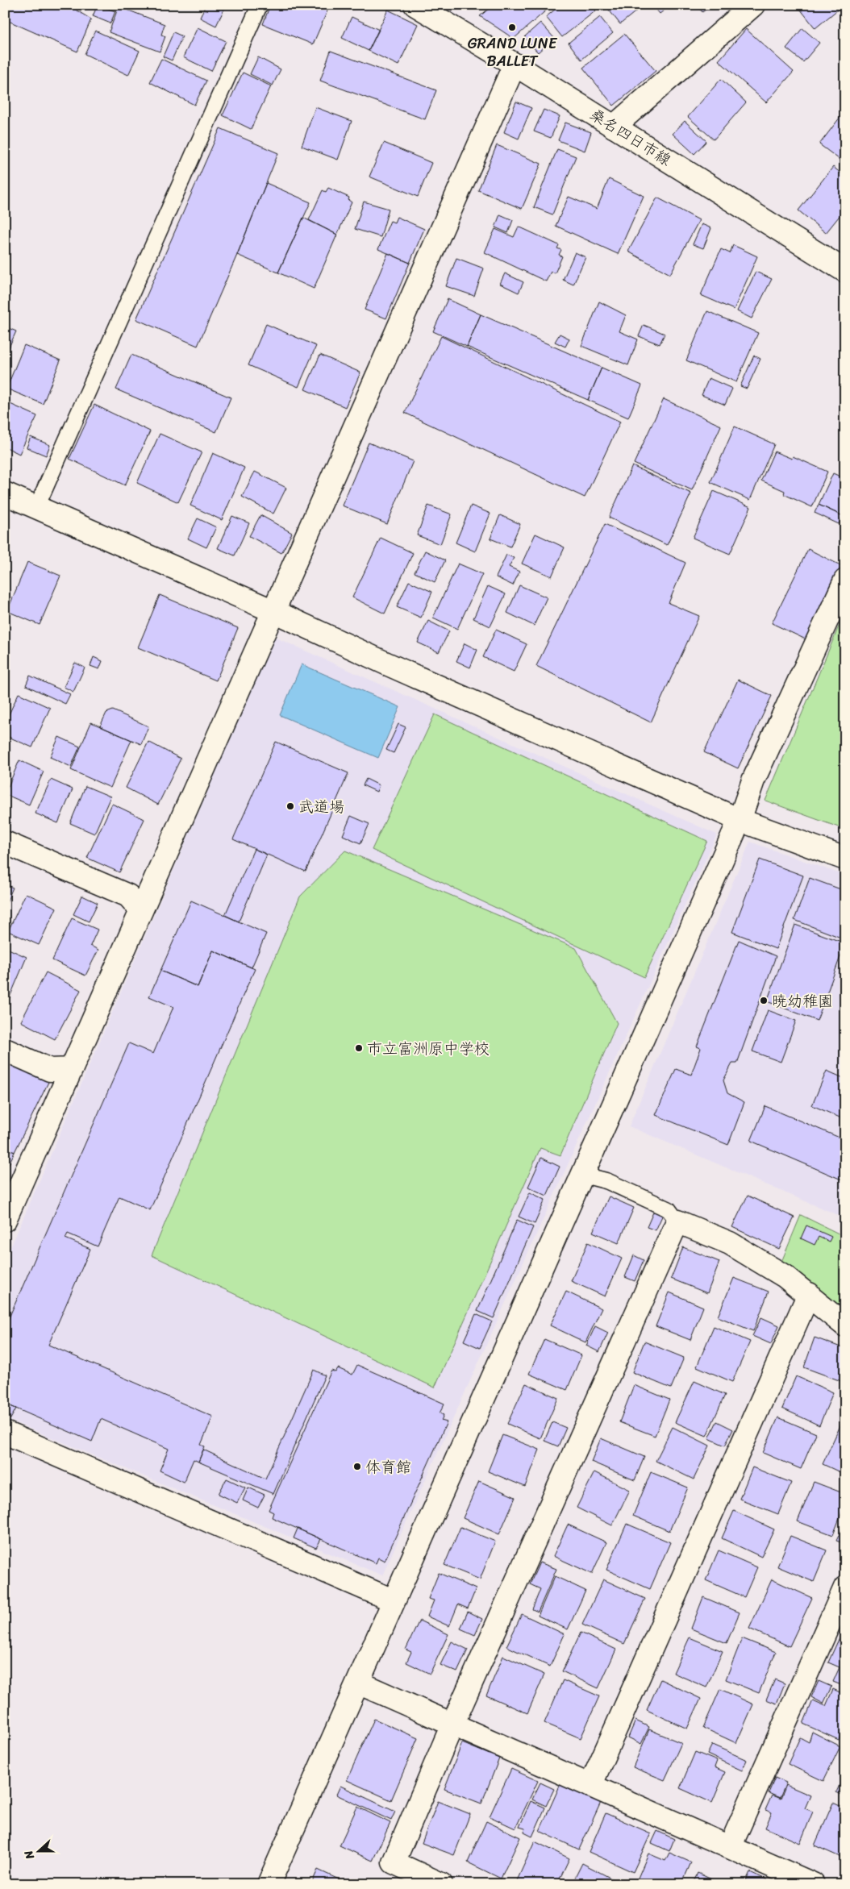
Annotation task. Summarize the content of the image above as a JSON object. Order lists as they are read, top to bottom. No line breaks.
{"streets":{"street":["桑名四日市線"]},"places":["GRAND LUNE BALLET","武道場","暁幼稚園","市立富洲原中学校","体育館"],"north":"left"}
